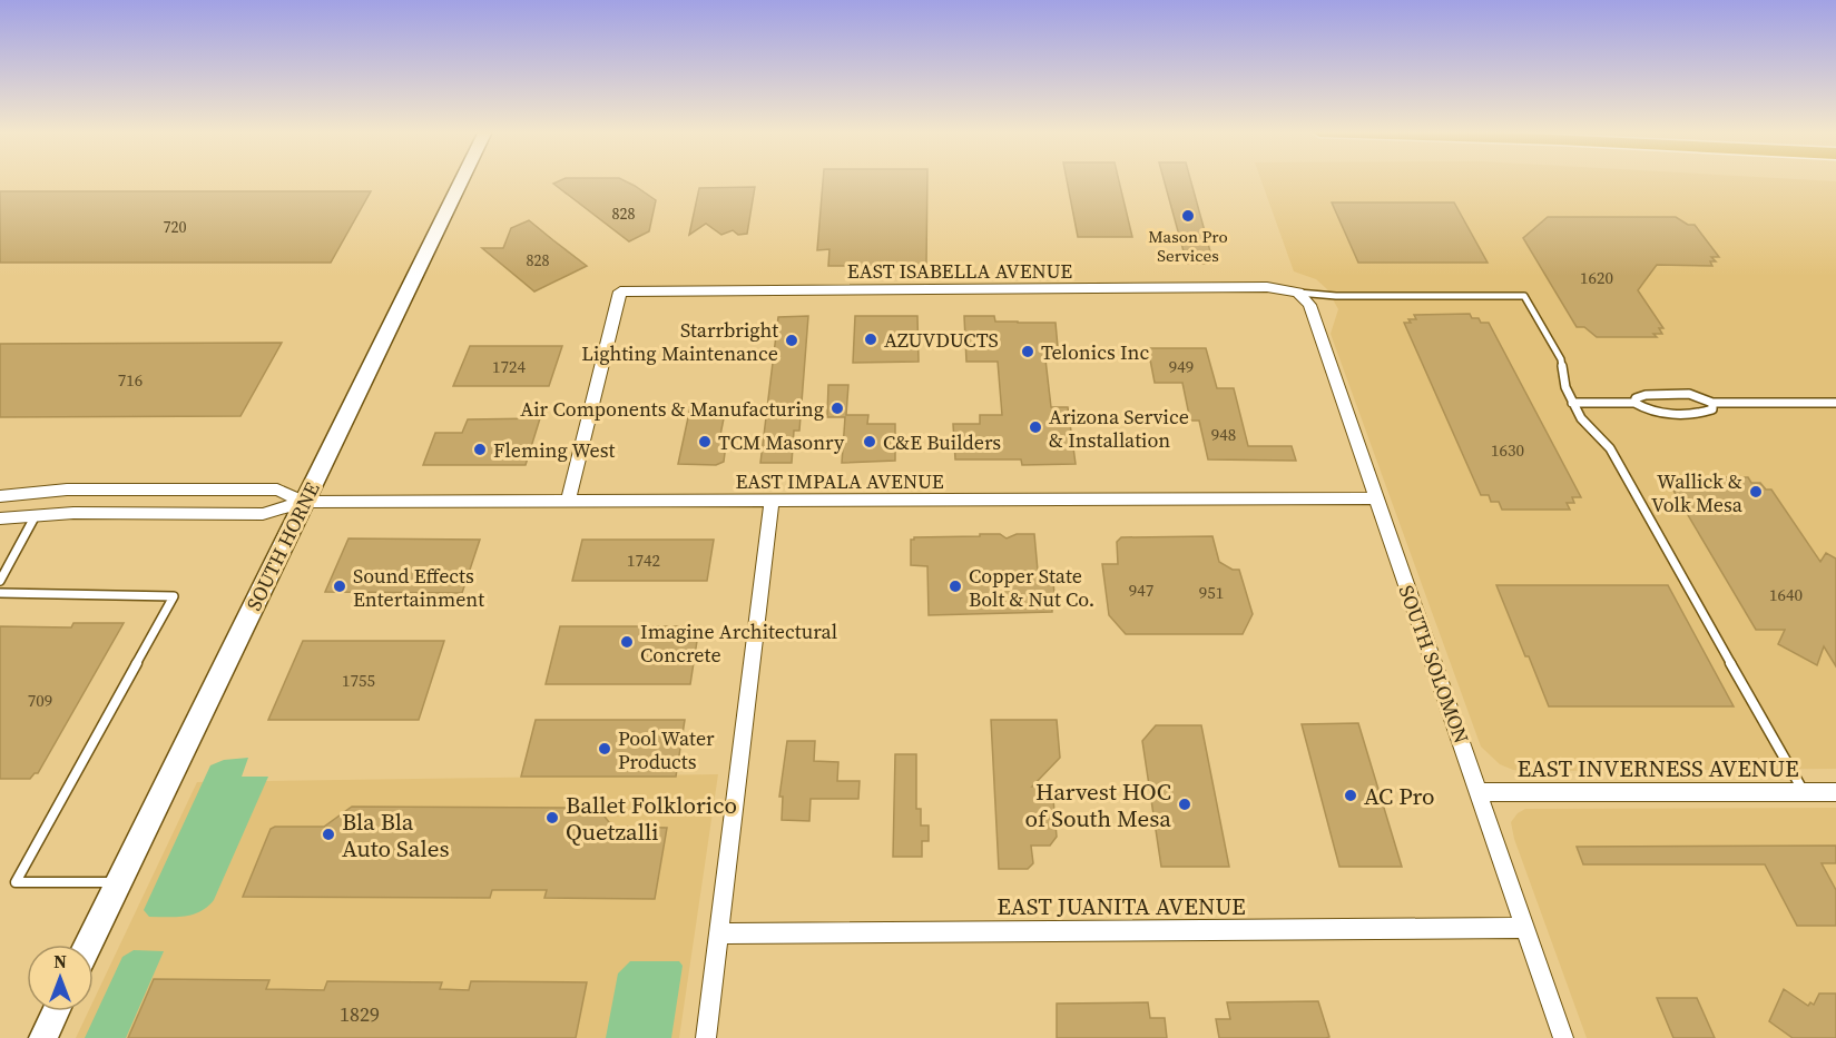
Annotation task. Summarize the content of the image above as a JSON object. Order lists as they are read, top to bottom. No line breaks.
{"streets":{"street":["EAST ISABELLA AVENUE","EAST IMPALA AVENUE","SOUTH HORNE","SOUTH SOLOMON","EAST INVERNESS AVENUE","EAST JUANITA AVENUE"]},"crossings":[["EAST ISABELLA AVENUE","EAST IMPALA AVENUE"],["EAST ISABELLA AVENUE","SOUTH SOLOMON"],["EAST IMPALA AVENUE","SOUTH HORNE"],["EAST IMPALA AVENUE","SOUTH SOLOMON"],["SOUTH SOLOMON","EAST INVERNESS AVENUE"],["SOUTH SOLOMON","EAST JUANITA AVENUE"]],"places":["Mason Pro Services","AZUVDUCTS","Starrbright Lighting Maintenance","Telonics Inc","Air Components & Manufacturing","Arizona Service & Installation","TCM Masonry","C&E Builders","Fleming West","Wallick & Volk Mesa","Sound Effects Entertainment","Copper State Bolt & Nut Co.","Imagine Architectural Concrete","Pool Water Products","AC Pro","Harvest HOC of South Mesa","Ballet Folklorico Quetzalli","Bla Bla Auto Sales"],"house_numbers":["828","720","828","1620","1724","949","716","948","1630","1742","947","951","1640","1755","709","1829"],"north":"top"}
